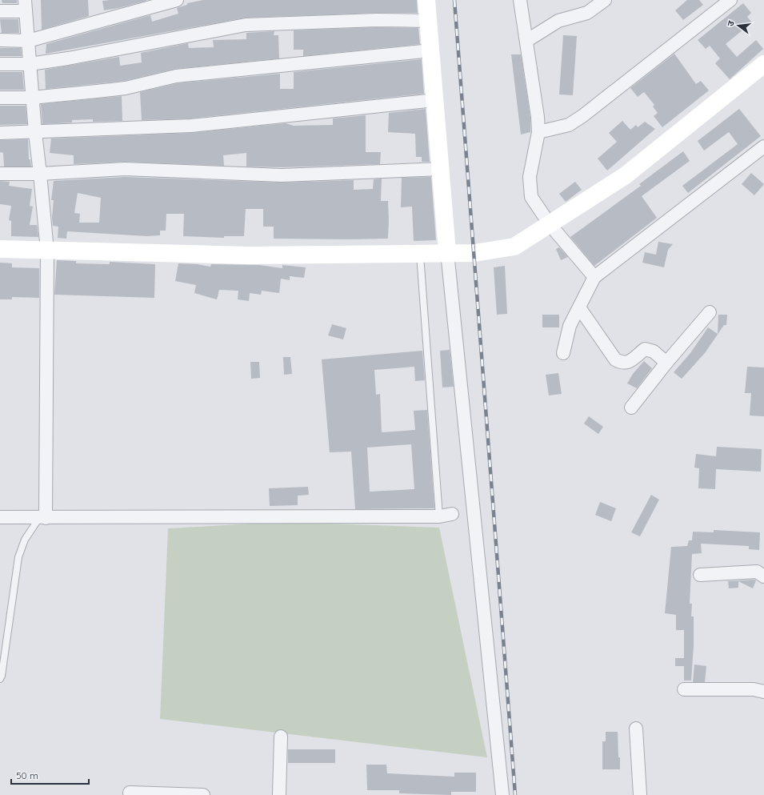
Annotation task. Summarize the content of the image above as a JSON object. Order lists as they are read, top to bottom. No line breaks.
{"scale_bar":"50 m","north":"left"}
